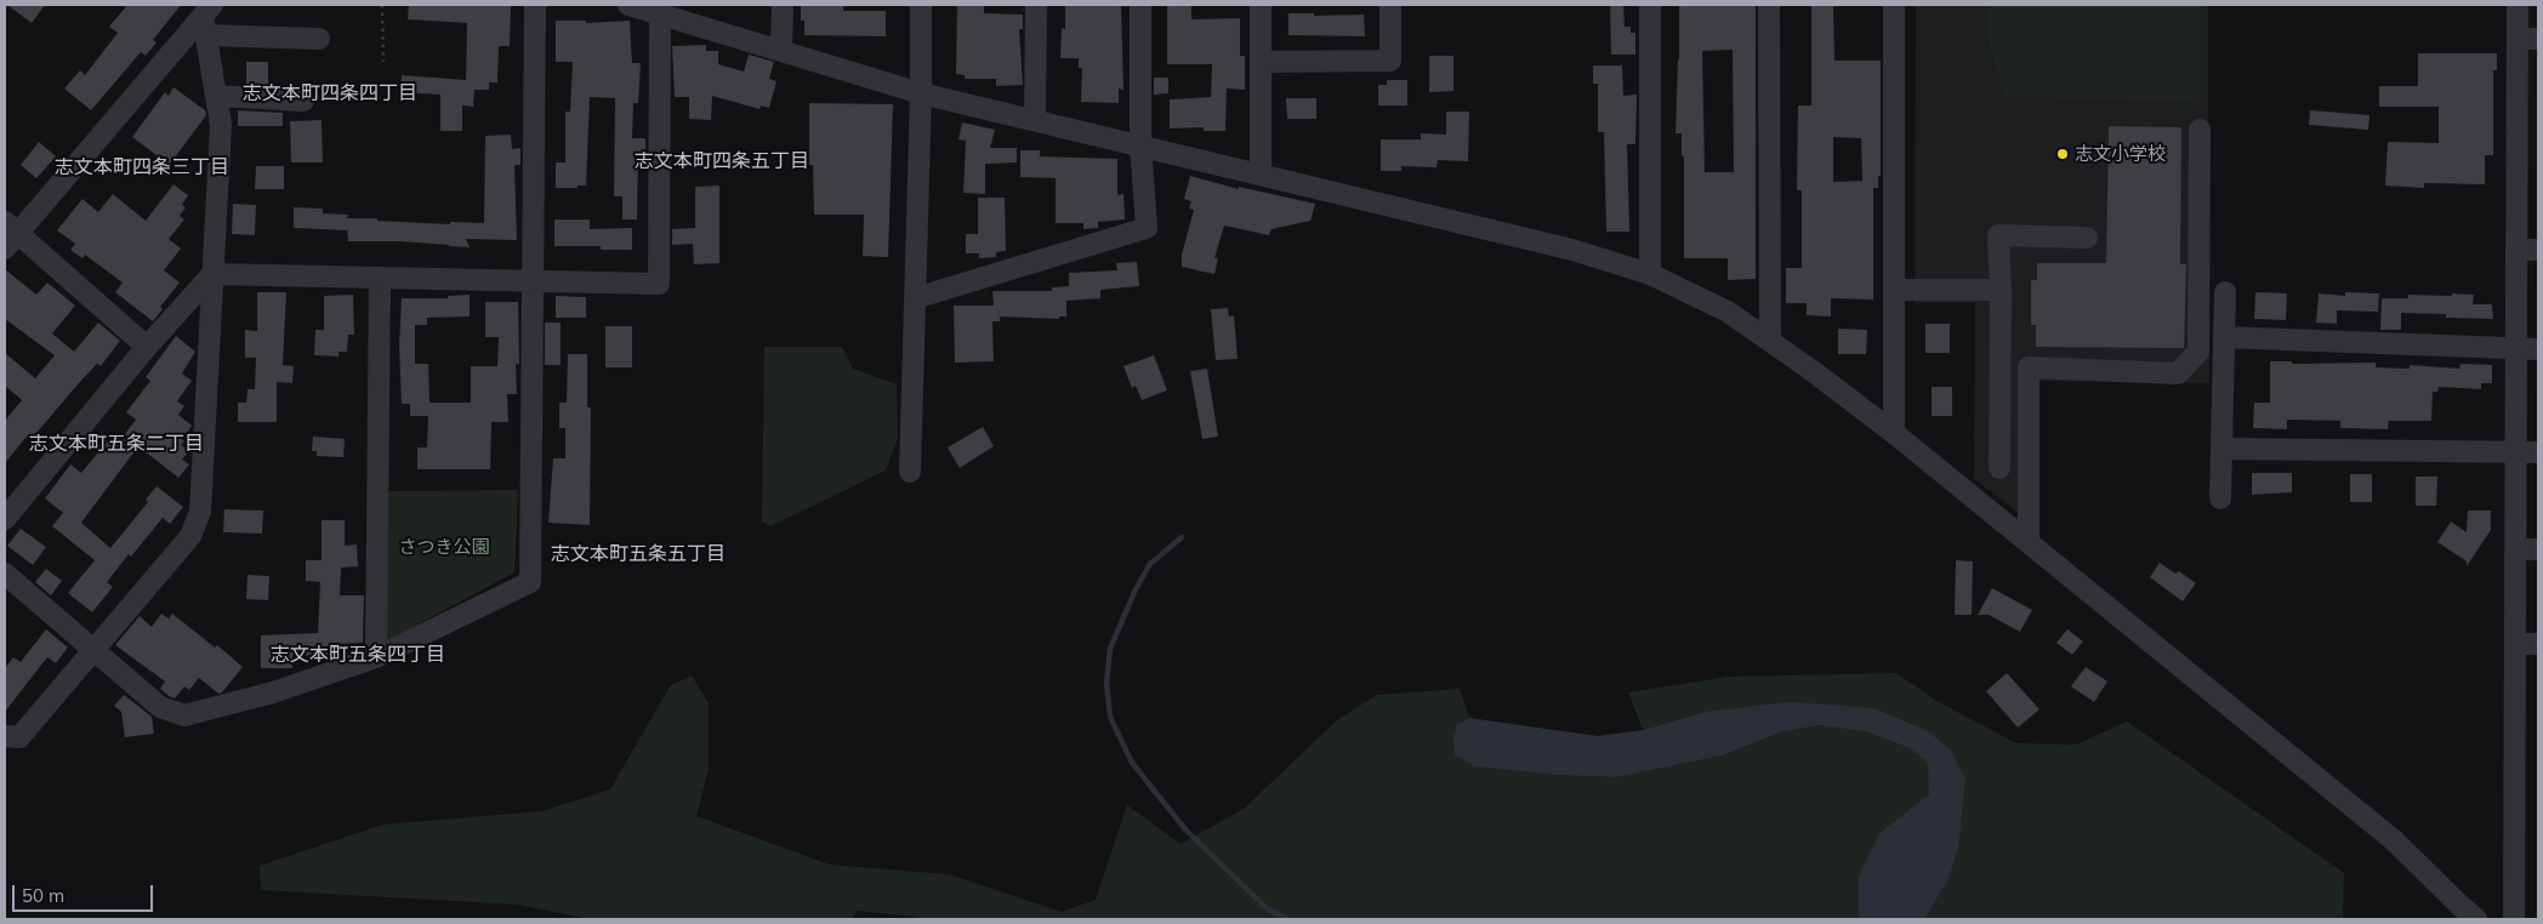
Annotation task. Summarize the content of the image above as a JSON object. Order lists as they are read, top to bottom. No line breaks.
{"districts":["志文本町四条四丁目","志文本町四条五丁目","志文本町四条三丁目","志文本町五条二丁目","志文本町五条五丁目","志文本町五条四丁目"],"parks":["さつき公園"],"places":["志文小学校"],"scale_bar":"50 m"}
